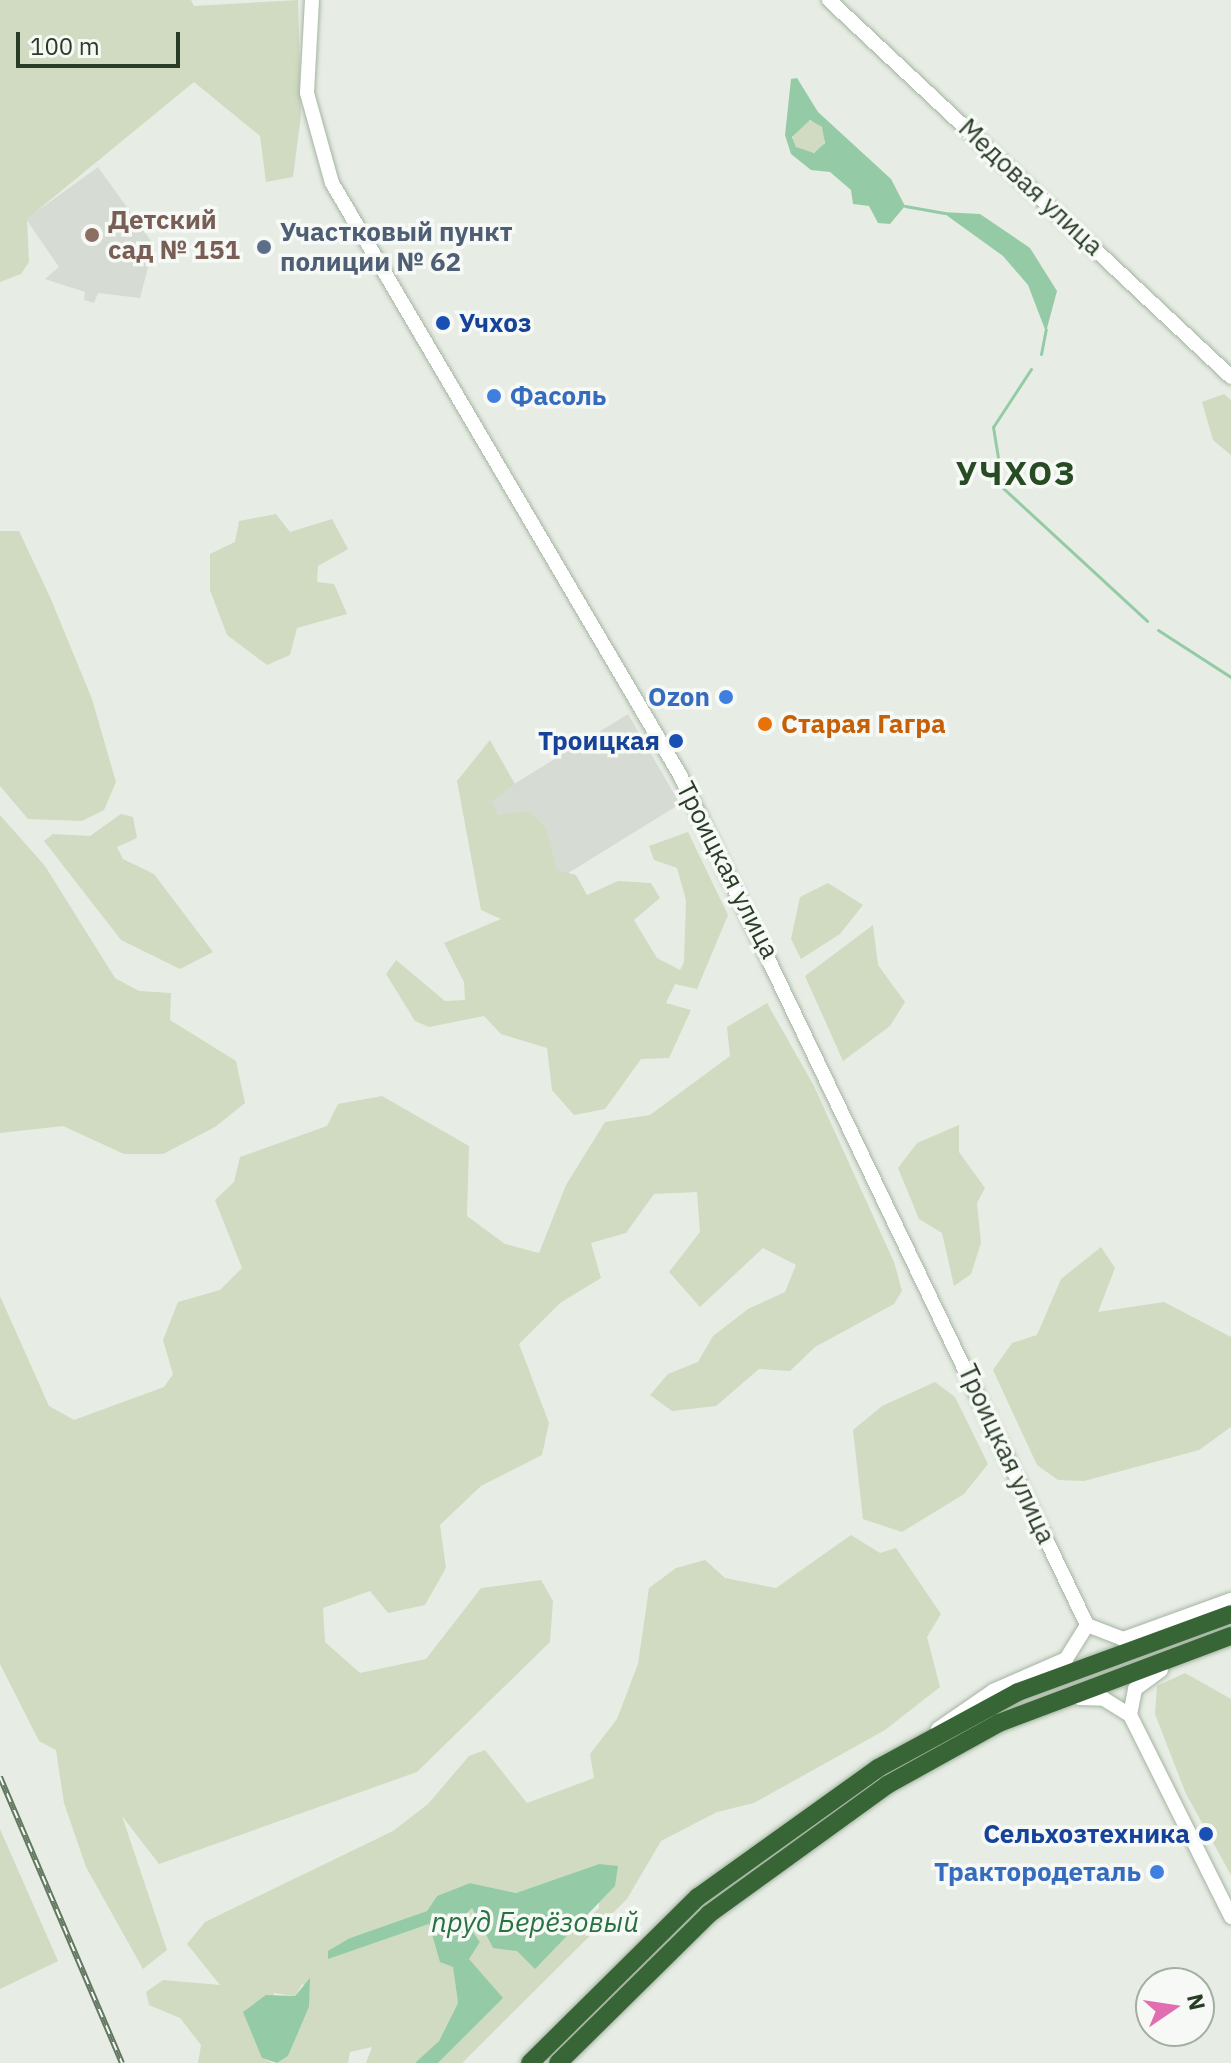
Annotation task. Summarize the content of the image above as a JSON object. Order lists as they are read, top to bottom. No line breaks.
{"streets":{"street":["Медовая улица","Троицкая улица"]},"districts":["УЧХОЗ"],"water":["пруд Берёзовый"],"places":["Детский сад № 151","Участковый пункт полиции № 62","Учхоз","Фасоль","Ozon","Старая Гагра","Троицкая","Сельхозтехника","Трактородеталь"],"scale_bar":"100 m","north":"right"}
